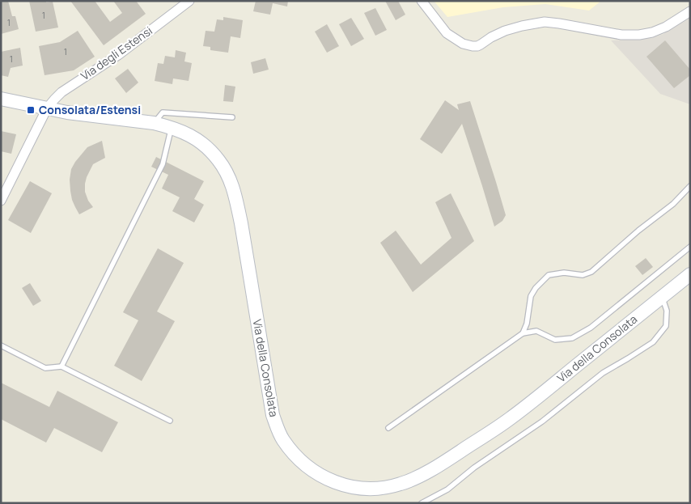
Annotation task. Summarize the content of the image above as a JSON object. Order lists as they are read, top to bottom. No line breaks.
{"streets":{"main road":["Via della Consolata"],"street":["Via degli Estensi"]},"crossings":[["Via degli Estensi","Via della Consolata"]],"places":{"transit":["Consolata/Estensi"]},"house_numbers":["1","1","1","1"]}
